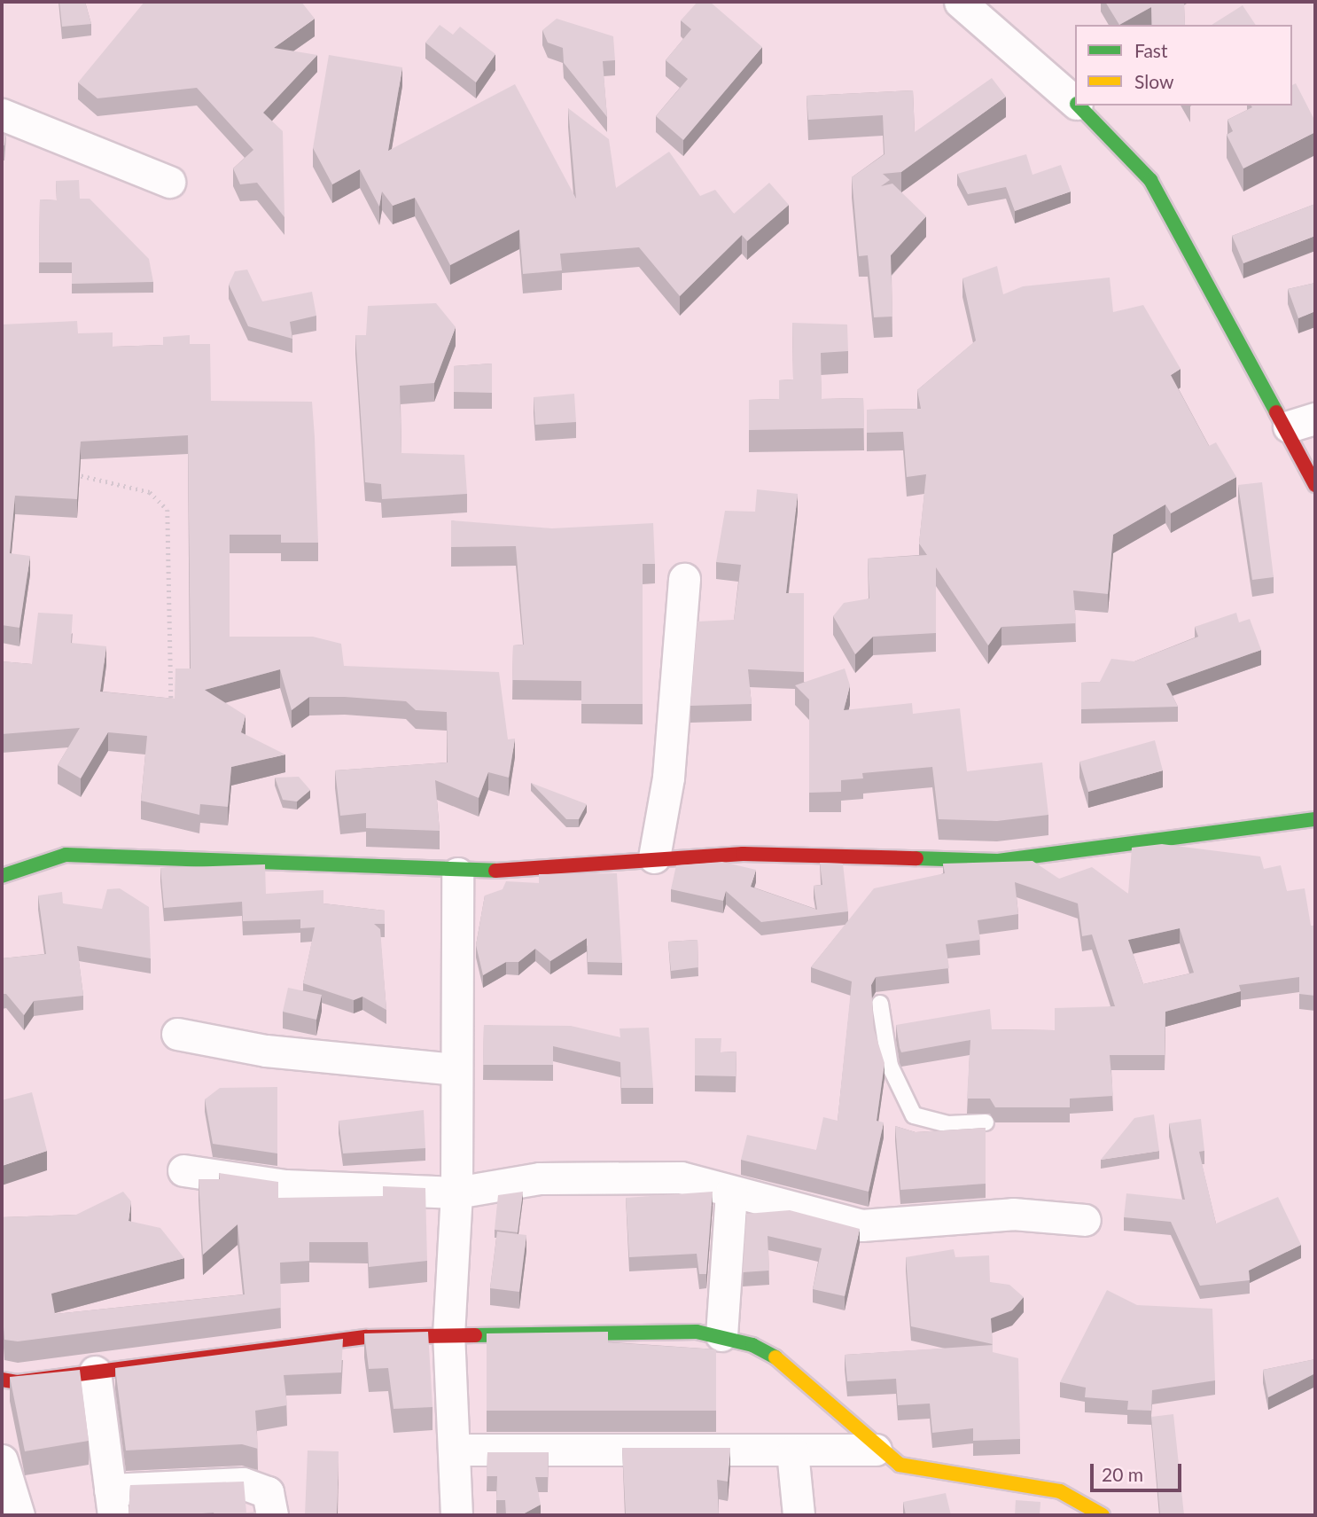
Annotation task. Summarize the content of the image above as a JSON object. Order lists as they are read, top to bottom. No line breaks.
{"legend":["Fast","Slow"],"scale_bar":"20 m"}
